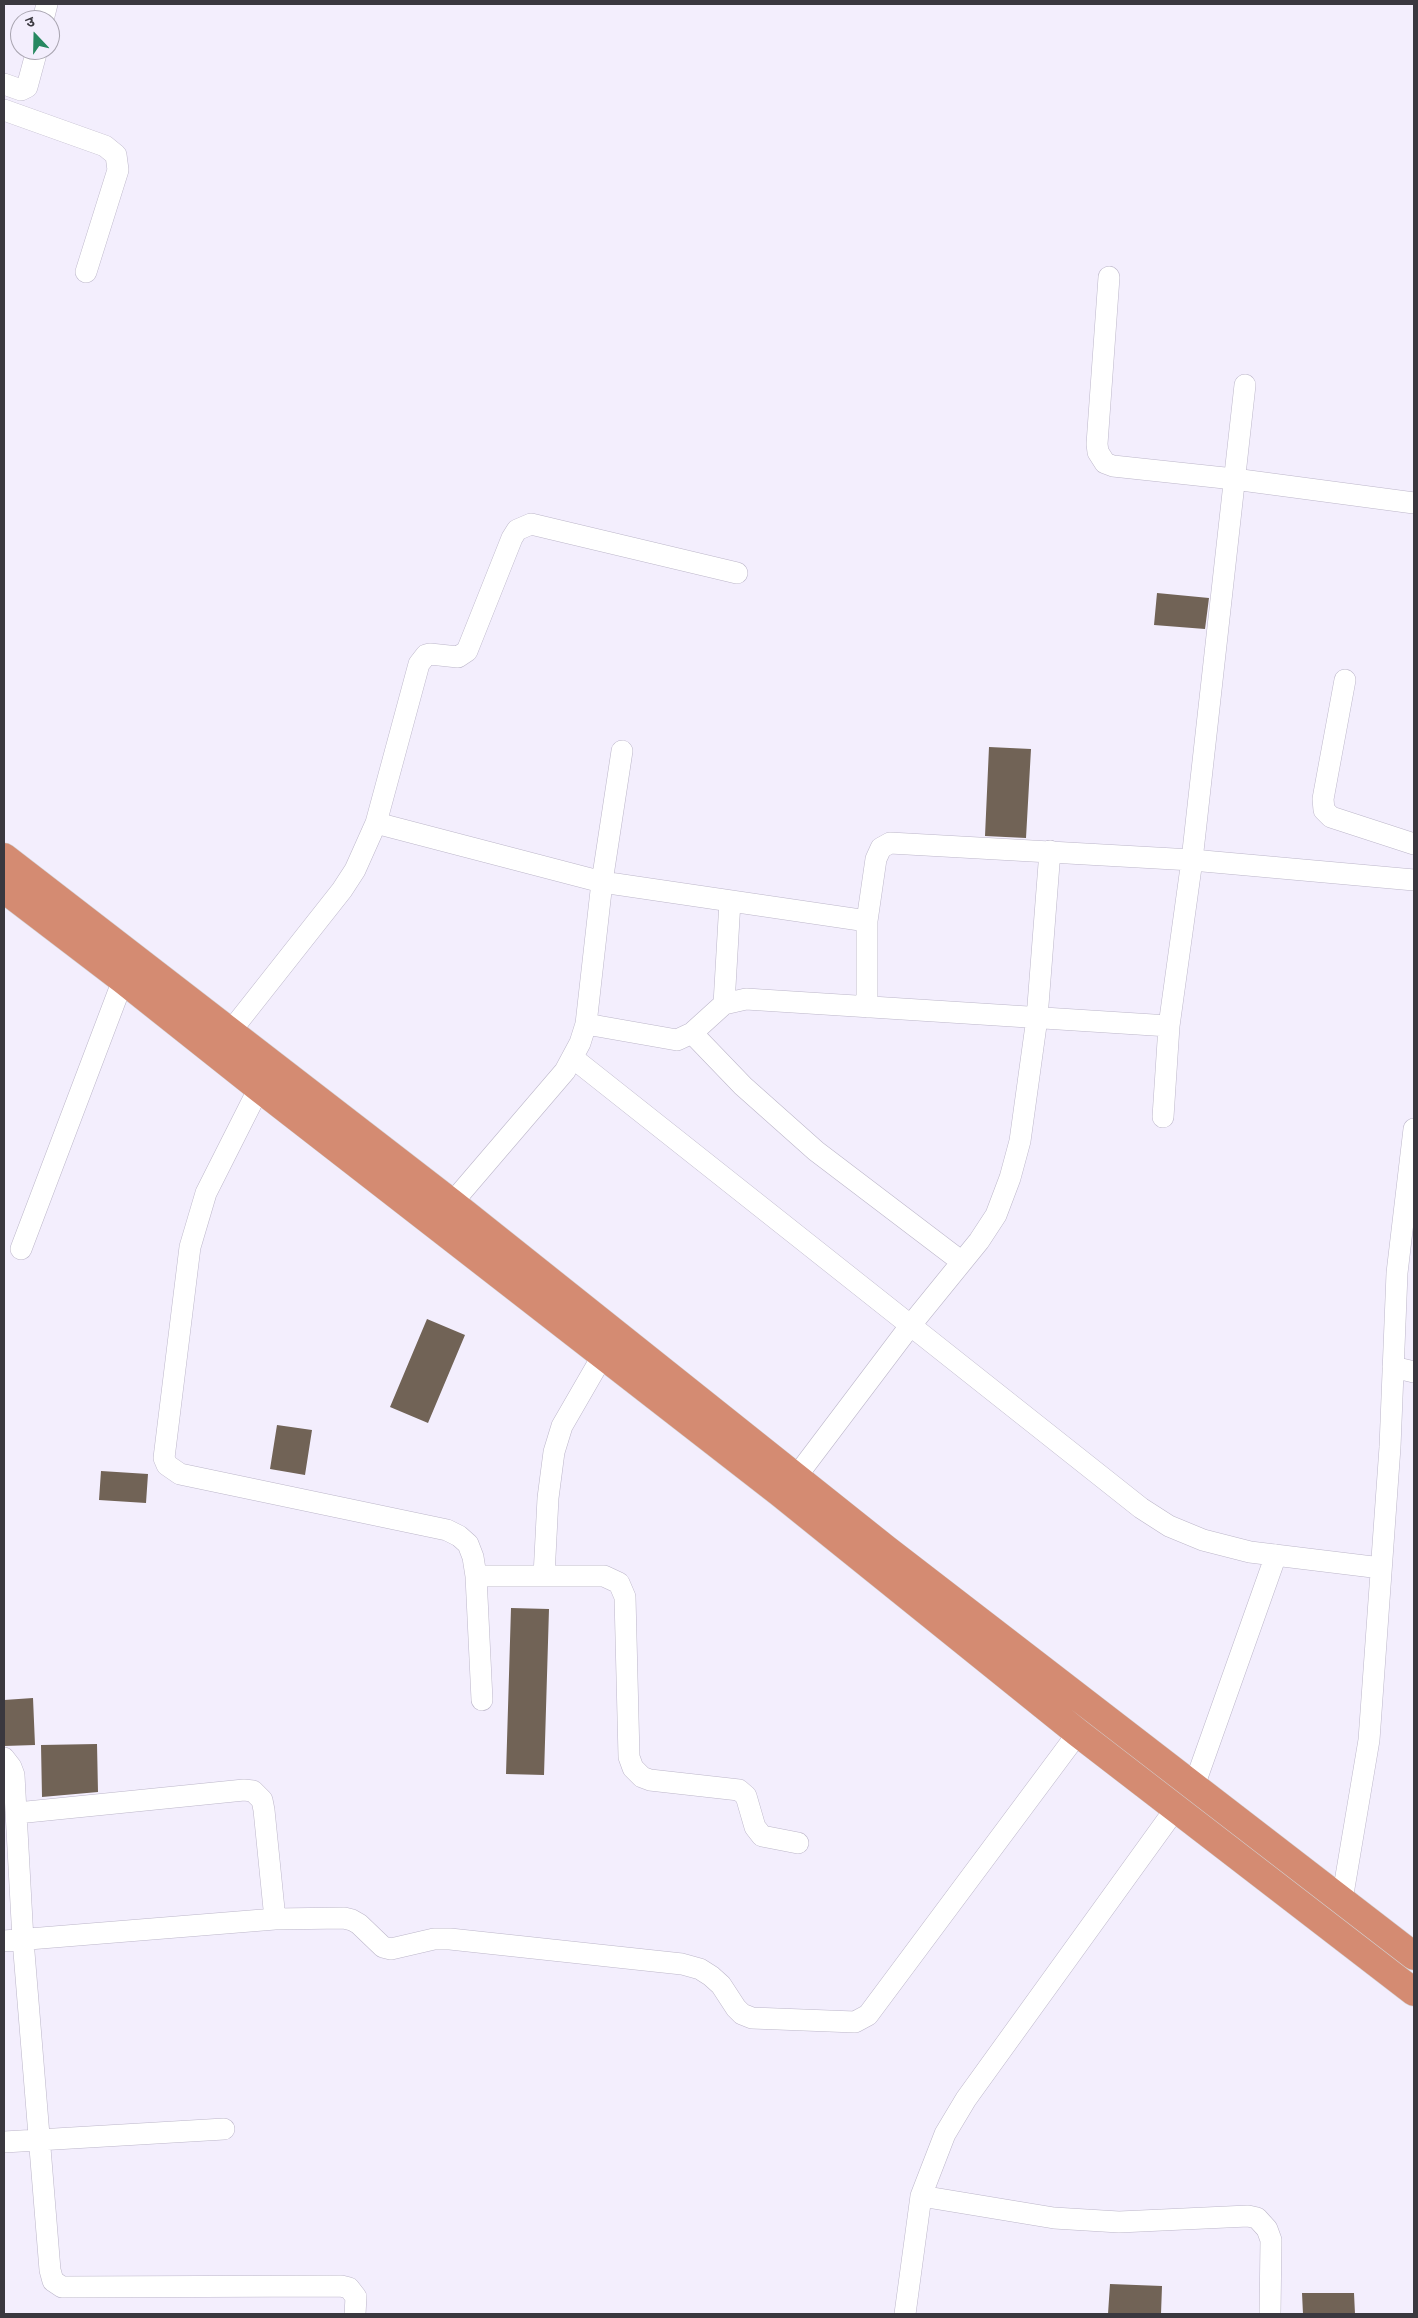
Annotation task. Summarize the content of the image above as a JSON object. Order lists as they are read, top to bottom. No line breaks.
{"north":"top"}
